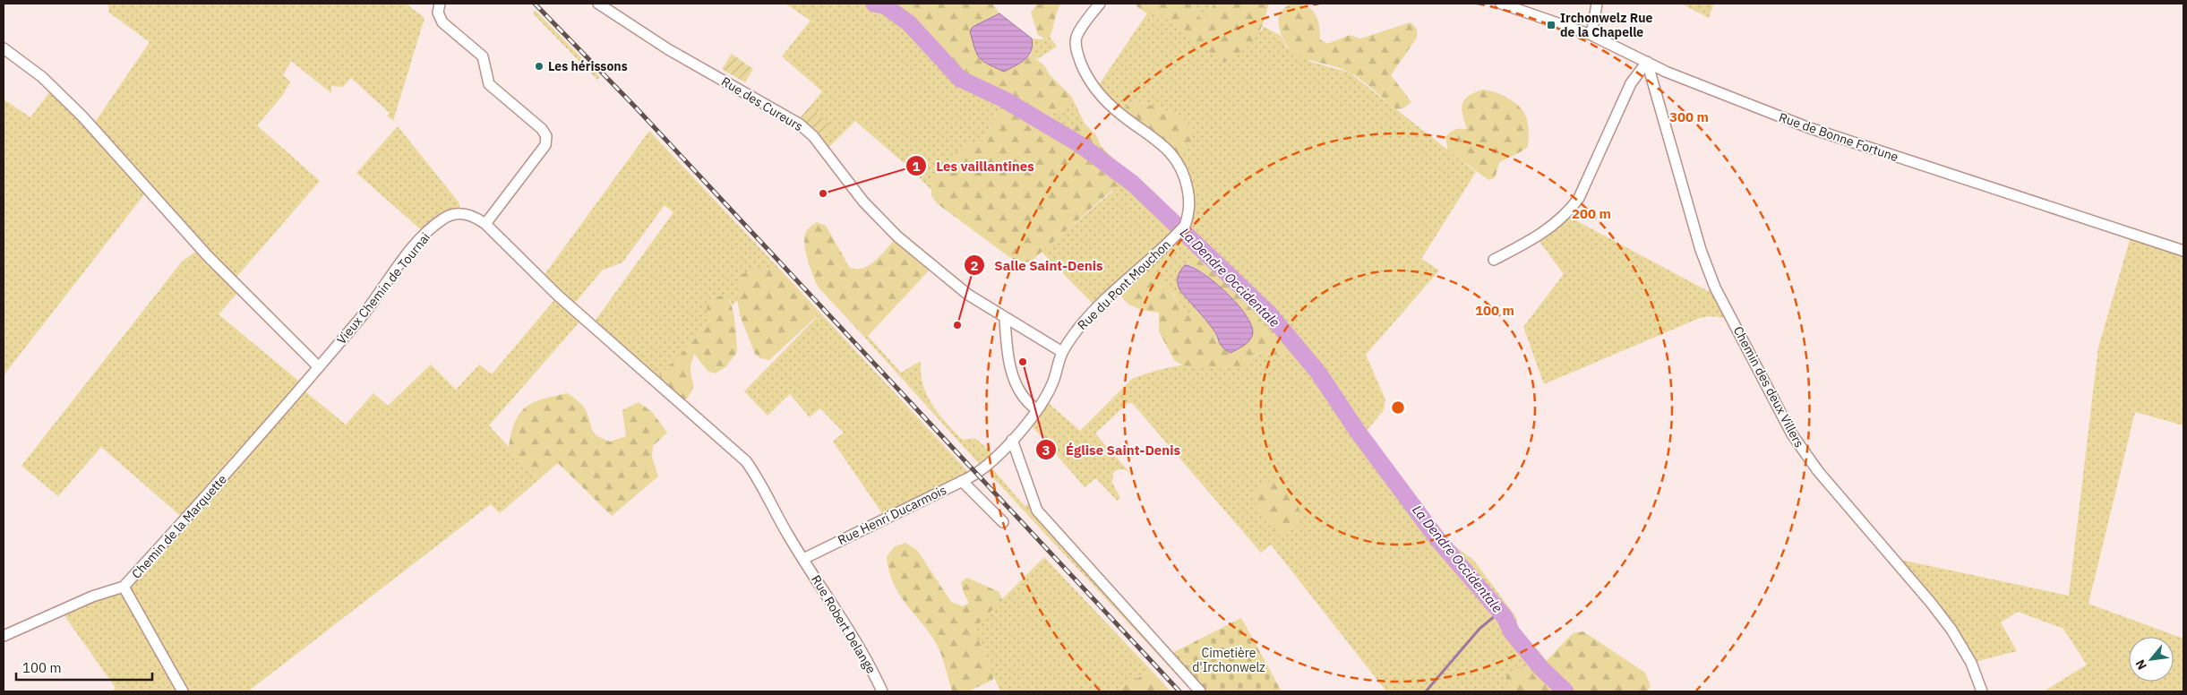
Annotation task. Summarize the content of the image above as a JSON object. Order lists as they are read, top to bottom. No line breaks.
{"streets":{"street":["Rue des Cureurs","Rue de Bonne Fortune","Rue du Pont Mouchon","Vieux Chemin de Tournai","Chemin des deux Villers","Rue Henri Ducarmois","Chemin de la Marquette","Rue Robert Delange"]},"crossings":[["Rue des Cureurs","Rue du Pont Mouchon"],["Rue de Bonne Fortune","Chemin des deux Villers"],["Rue du Pont Mouchon","Rue Henri Ducarmois"],["Vieux Chemin de Tournai","Rue Henri Ducarmois"],["Vieux Chemin de Tournai","Chemin de la Marquette"],["Vieux Chemin de Tournai","Rue Robert Delange"],["Rue Henri Ducarmois","Rue Robert Delange"]],"water":["La Dendre Occidentale"],"parks":["Cimetière d'Irchonwelz"],"places":{"transit":["Irchonwelz Rue de la Chapelle"],"other":["Les hérissons","Les vaillantines","Salle Saint-Denis","Église Saint-Denis"]},"scale_bar":"100 m","north":"bottom left","rings":["300 m","200 m","100 m"]}
